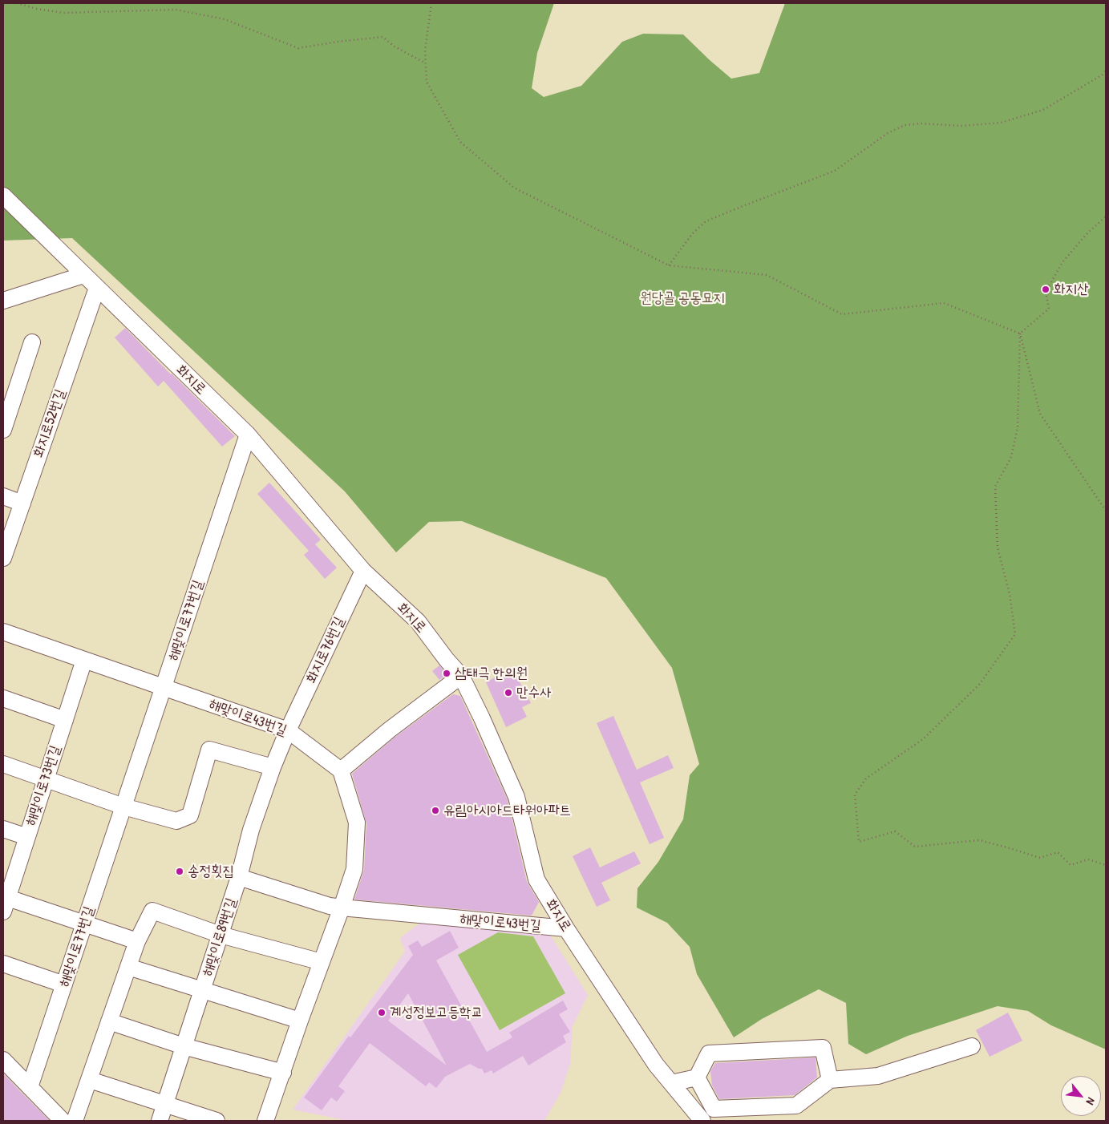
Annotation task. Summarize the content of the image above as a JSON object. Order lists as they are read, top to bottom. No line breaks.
{"streets":{"street":["화지로","화지로52번길","해맞이로77번길","화지로76번길","해맞이로43번길","해맞이로73번길","해맞이로89번길"]},"crossings":[["화지로","화지로52번길"],["화지로","해맞이로77번길"],["화지로","화지로76번길"],["화지로","해맞이로43번길"],["해맞이로77번길","해맞이로43번길"],["화지로76번길","해맞이로43번길"],["화지로76번길","해맞이로89번길"],["해맞이로43번길","해맞이로73번길"],["해맞이로43번길","해맞이로89번길"]],"parks":["원당골 공동묘지"],"places":["화지산","삼태극 한의원","만수사","유림아시아드타워아파트","송정횟집","계성정보고등학교"],"north":"bottom right"}
